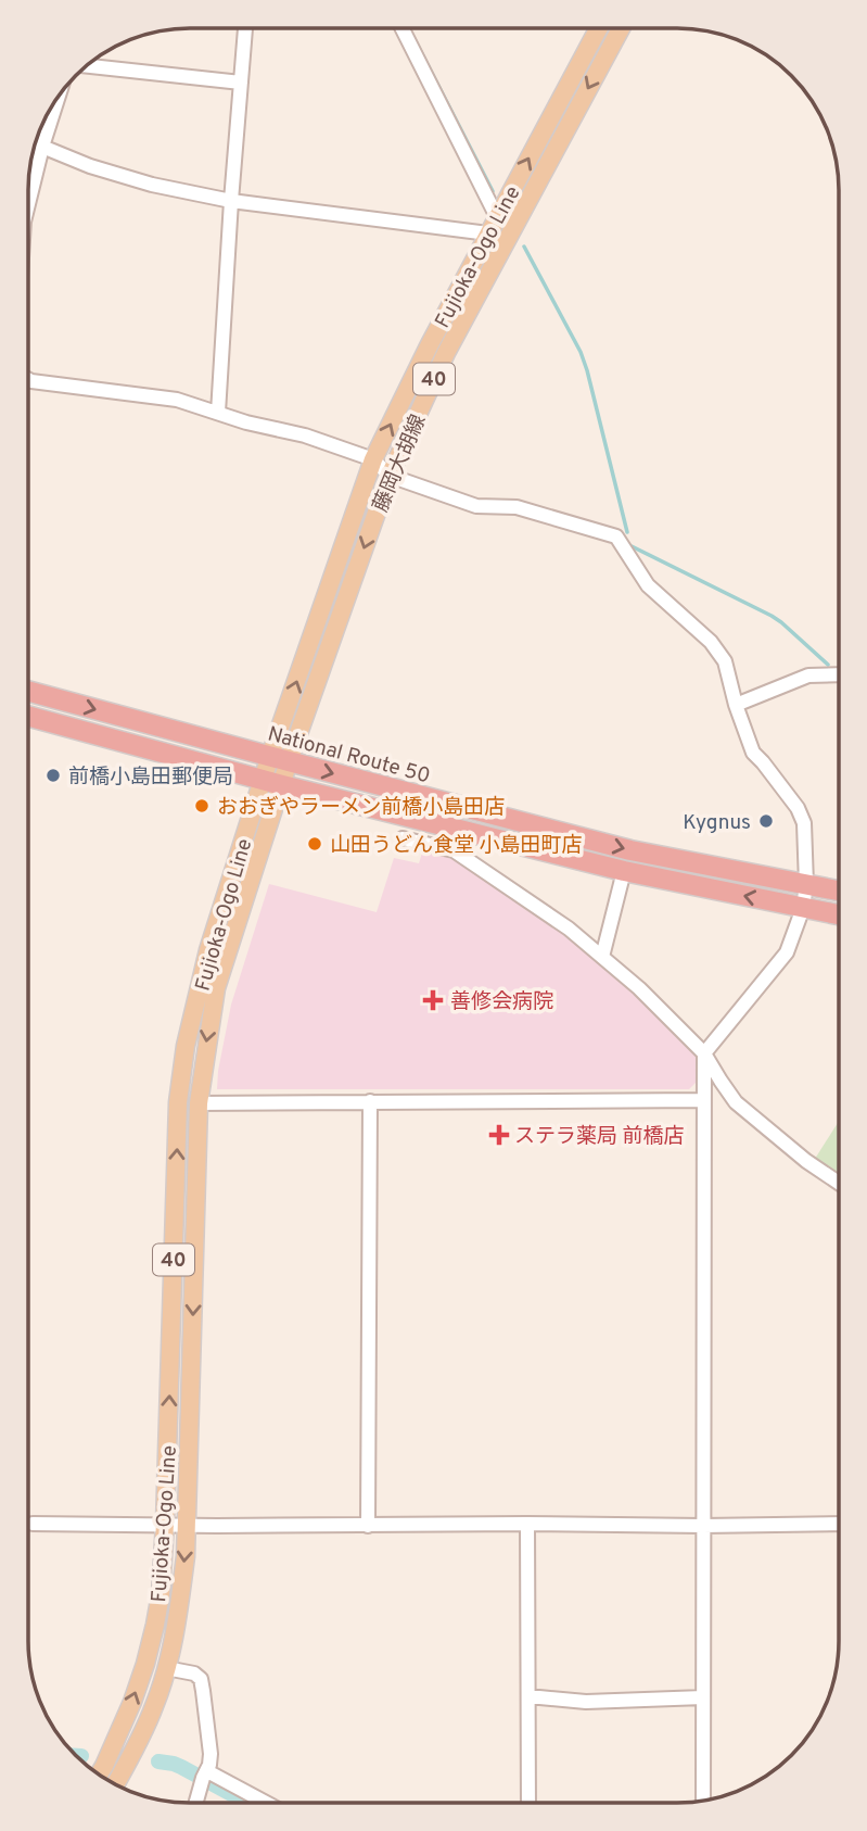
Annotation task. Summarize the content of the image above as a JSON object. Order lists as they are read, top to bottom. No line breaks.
{"streets":{"highway":["National Route 50"],"main road":["Fujioka-Ogo Line","40","藤岡大胡線"]},"crossings":[["Fujioka-Ogo Line","藤岡大胡線"],["Fujioka-Ogo Line","National Route 50"],["藤岡大胡線","National Route 50"]],"one_way":["藤岡大胡線"],"places":{"other":["前橋小島田郵便局","おおぎやラーメン前橋小島田店","Kygnus","山田うどん食堂 小島田町店"],"health":["善修会病院","ステラ薬局 前橋店"]}}
